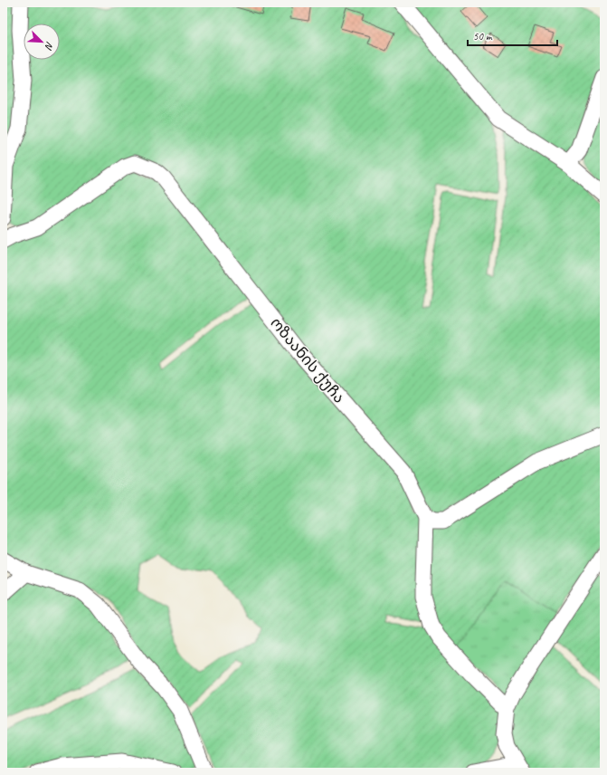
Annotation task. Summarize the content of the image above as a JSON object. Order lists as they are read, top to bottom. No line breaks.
{"streets":{"street":["ოზაანის ქუჩა"]},"scale_bar":"50 m","north":"bottom right"}
